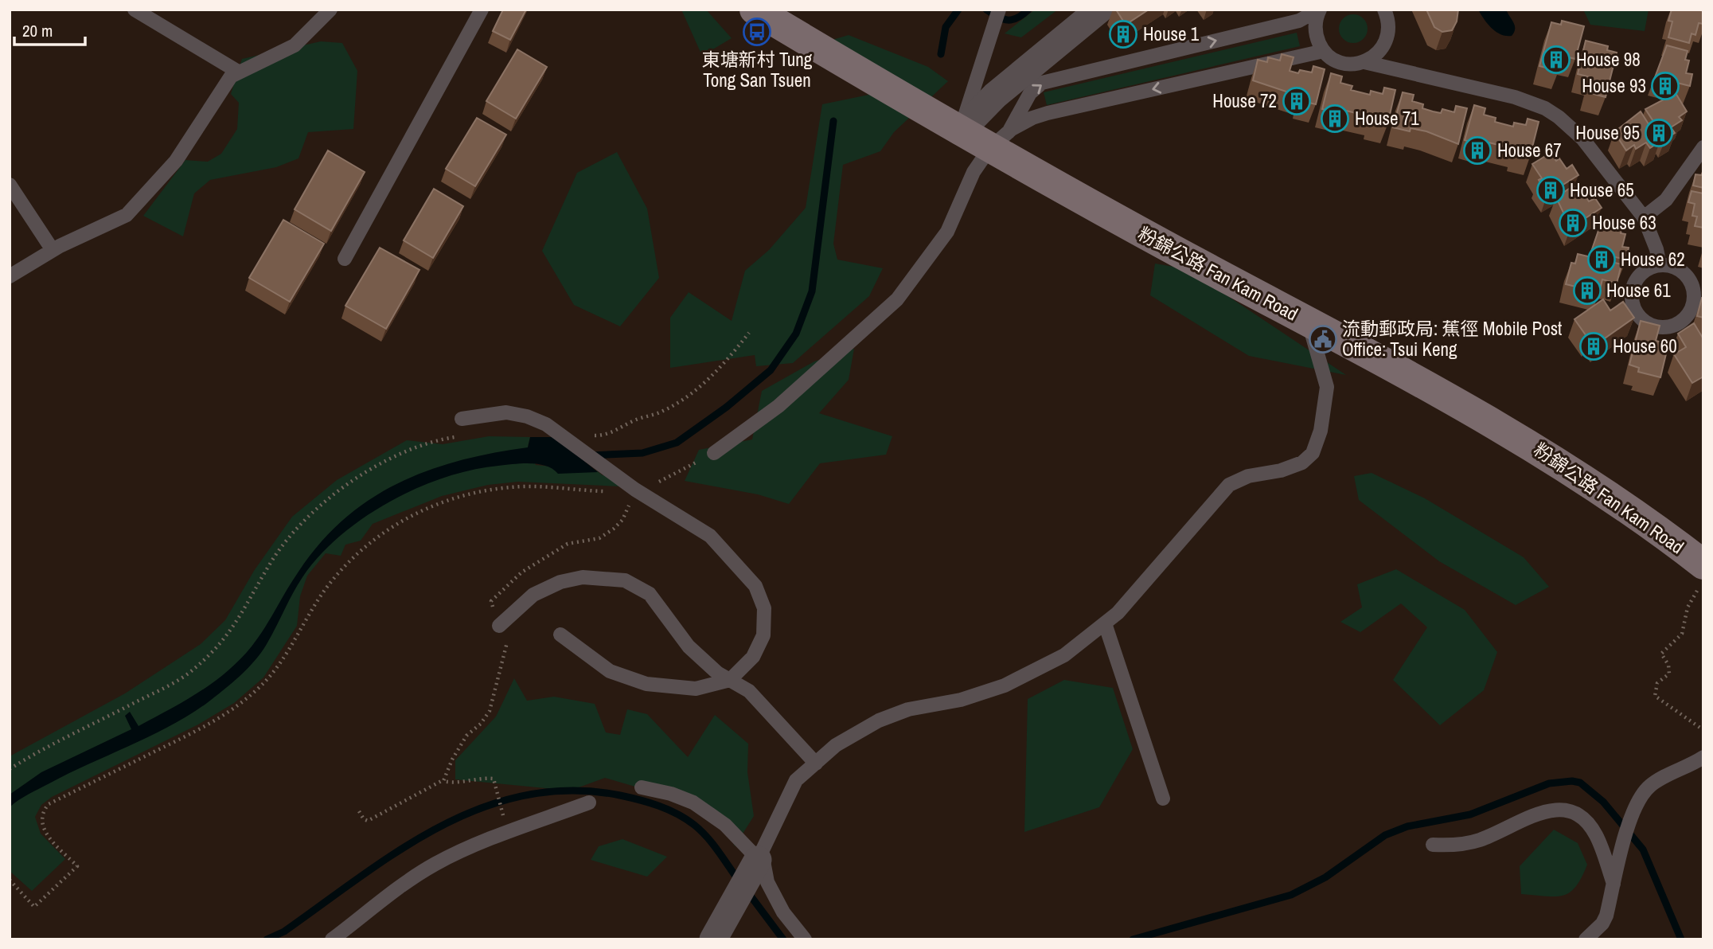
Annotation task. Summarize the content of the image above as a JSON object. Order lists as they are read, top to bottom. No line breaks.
{"streets":{"main road":["粉錦公路 Fan Kam Road"]},"places":{"bus stop":["東塘新村 Tung Tong San Tsuen"],"building":["House 1","House 98","House 93","House 72","House 71","House 95","House 67","House 65","House 63","House 62","House 61","House 60"],"public building":["流動郵政局: 蕉徑 Mobile Post Office: Tsui Keng"]},"scale_bar":"20 m"}
